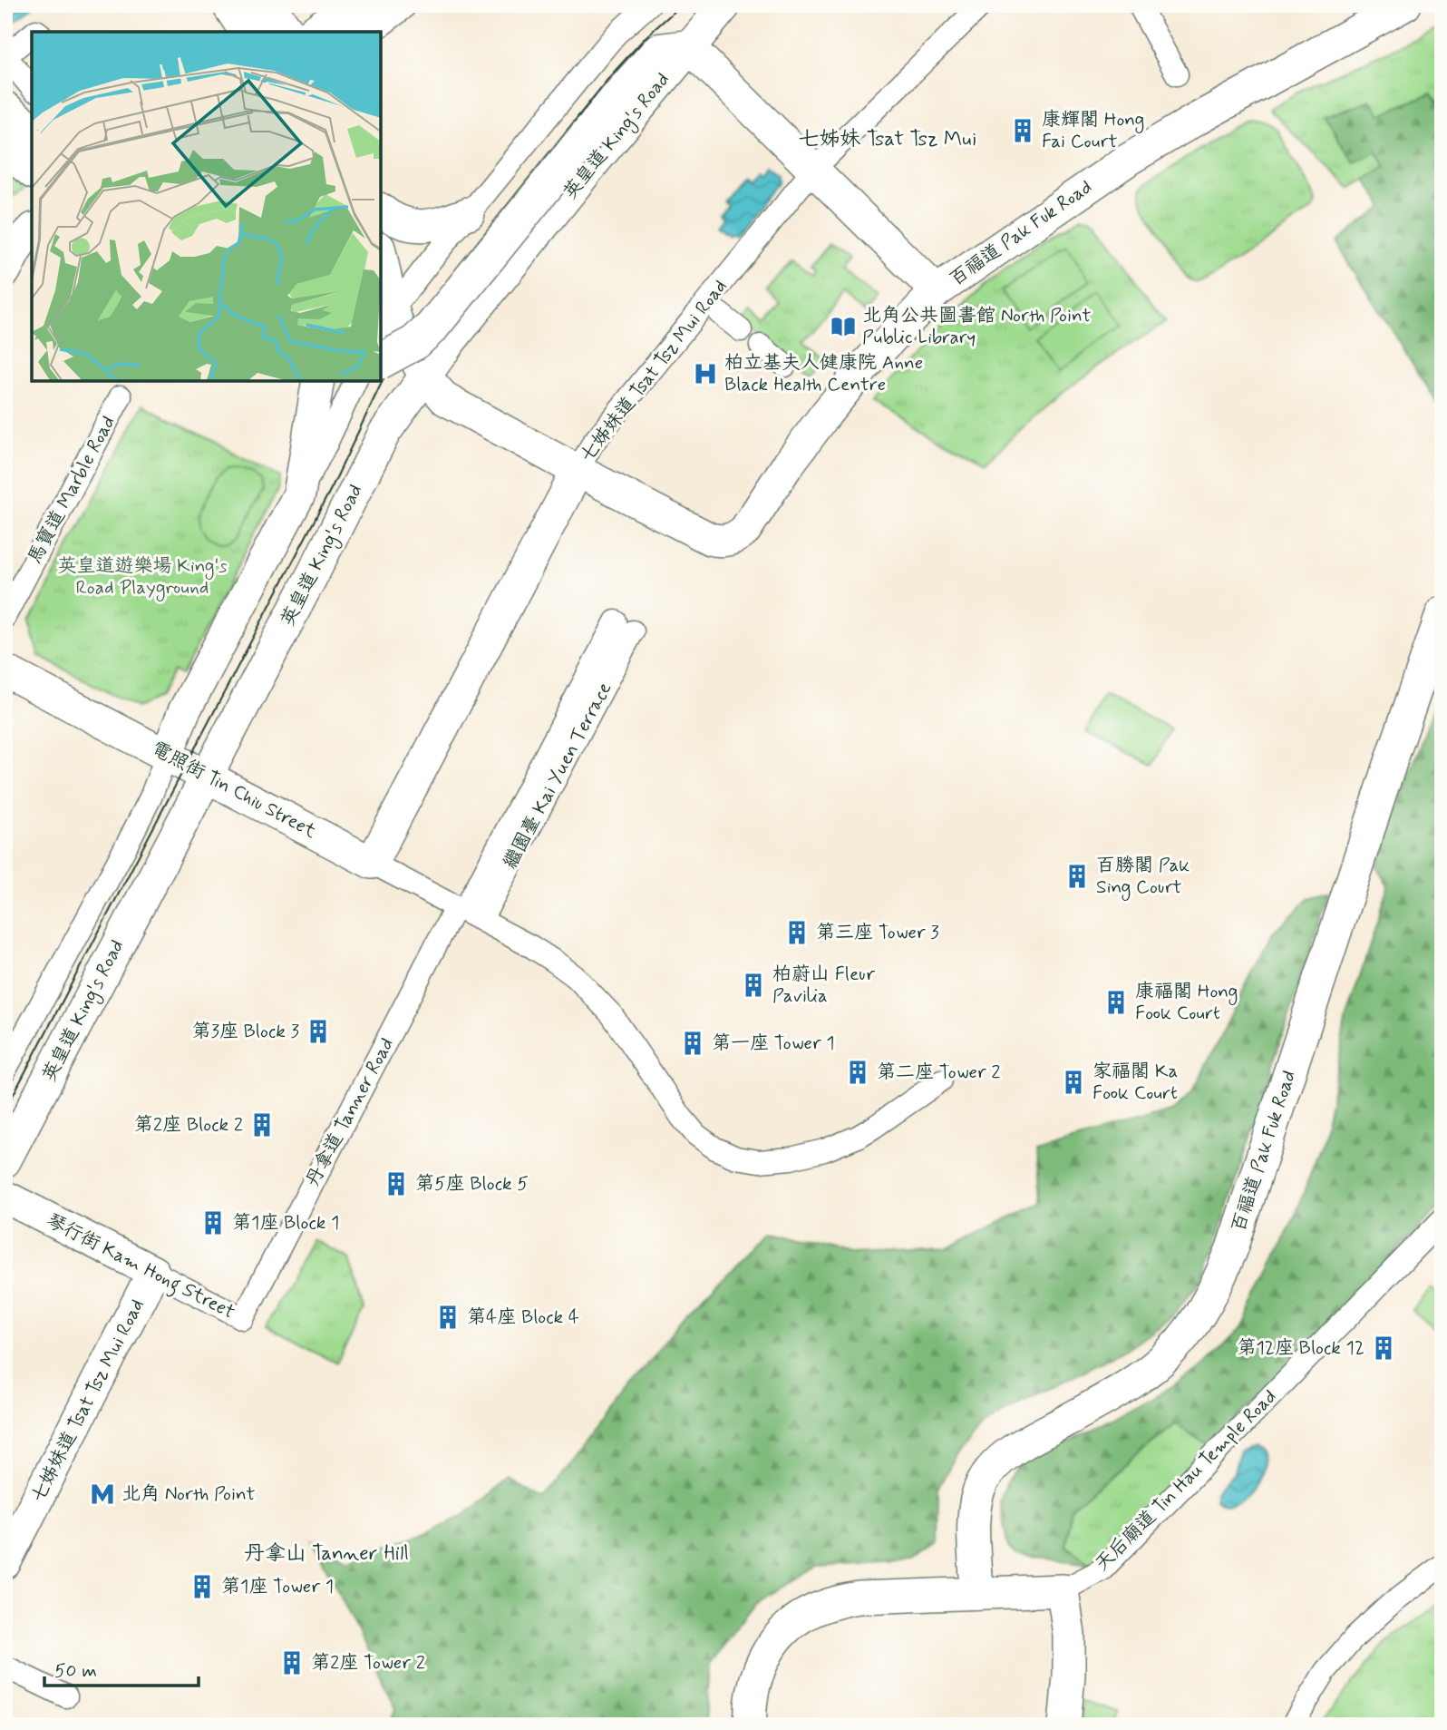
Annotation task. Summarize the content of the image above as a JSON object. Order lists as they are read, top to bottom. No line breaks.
{"streets":{"street":["英皇道 King's Road","百福道 Pak Fuk Road","七姊妹道 Tsat Tsz Mui Road","馬寶道 Marble Road","電照街 Tin Chiu Street","丹拿道 Tanner Road","琴行街 Kam Hong Street","天后廟道 Tin Hau Temple Road"]},"crossings":[["英皇道 King's Road","電照街 Tin Chiu Street"],["百福道 Pak Fuk Road","七姊妹道 Tsat Tsz Mui Road"],["百福道 Pak Fuk Road","天后廟道 Tin Hau Temple Road"],["七姊妹道 Tsat Tsz Mui Road","電照街 Tin Chiu Street"],["七姊妹道 Tsat Tsz Mui Road","琴行街 Kam Hong Street"],["電照街 Tin Chiu Street","丹拿道 Tanner Road"],["丹拿道 Tanner Road","琴行街 Kam Hong Street"]],"districts":["七姊妹 Tsat Tsz Mui","丹拿山 Tanner Hill"],"parks":["英皇道遊樂場 King's Road Playground"],"places":{"building":["康輝閣 Hong Fai Court","百勝閣 Pak Sing Court","第三座 Tower 3","柏蔚山 Fleur Pavilia","康福閣 Hong Fook Court","第3座 Block 3","第一座 Tower 1","第二座 Tower 2","家福閣 Ka Fook Court","第2座 Block 2","第5座 Block 5","第1座 Block 1","第4座 Block 4","第12座 Block 12","第1座 Tower 1","第2座 Tower 2"],"library":["北角公共圖書館 North Point Public Library"],"hospital":["柏立基夫人健康院 Anne Black Health Centre"],"metro station":["北角 North Point"]},"scale_bar":"50 m"}
